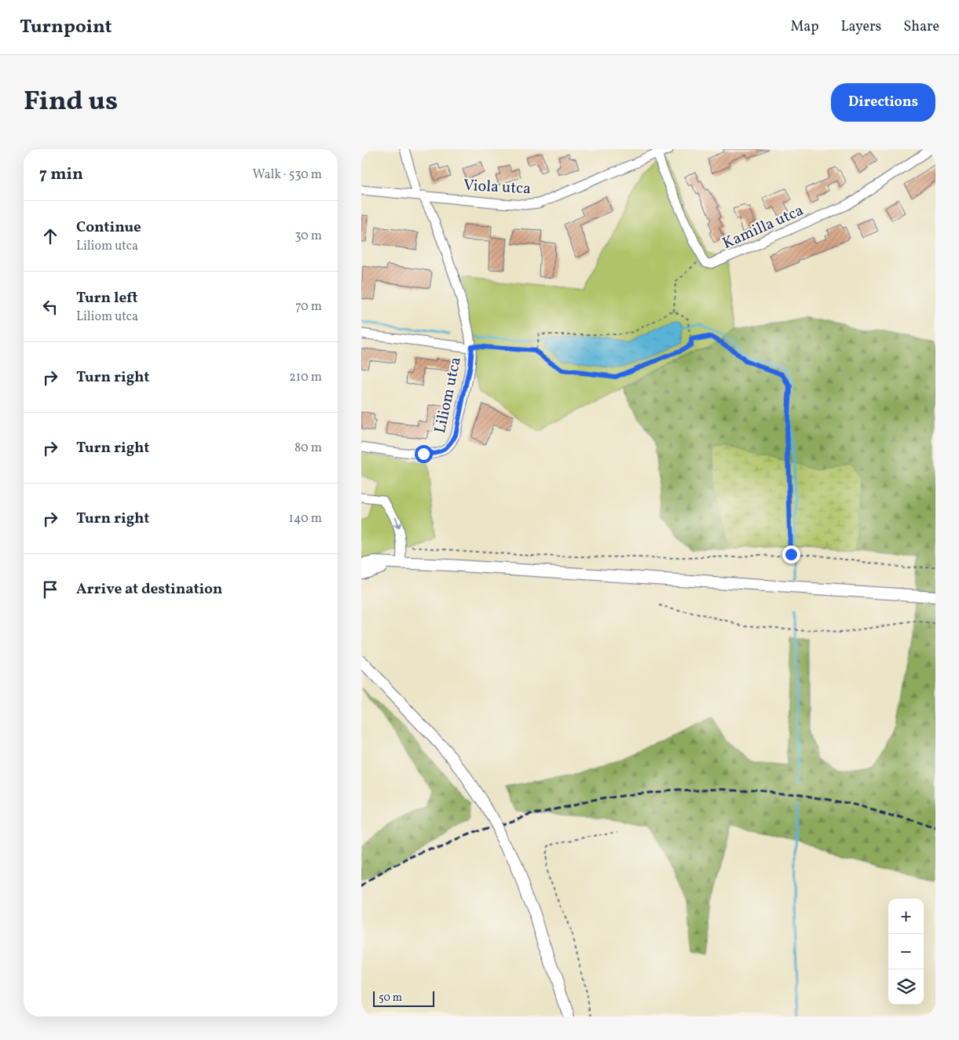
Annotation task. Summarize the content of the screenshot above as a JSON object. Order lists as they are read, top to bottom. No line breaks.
{"streets":{"street":["Viola utca","Kamilla utca","Liliom utca"]},"crossings":[["Viola utca","Liliom utca"]],"scale_bar":"50 m","page":{"header":"Turnpoint","nav":["Map","Layers","Share"],"title":"Find us","buttons":"Directions","heading":["7 min","Walk · 530 m"],"list":[["Continue","Liliom utca","30 m"],["Turn left","Liliom utca","70 m"],["Turn right","210 m"],["Turn right","80 m"],["Turn right","140 m"],"Arrive at destination"],"map_buttons":["+","−"],"scale":"50 m"}}
